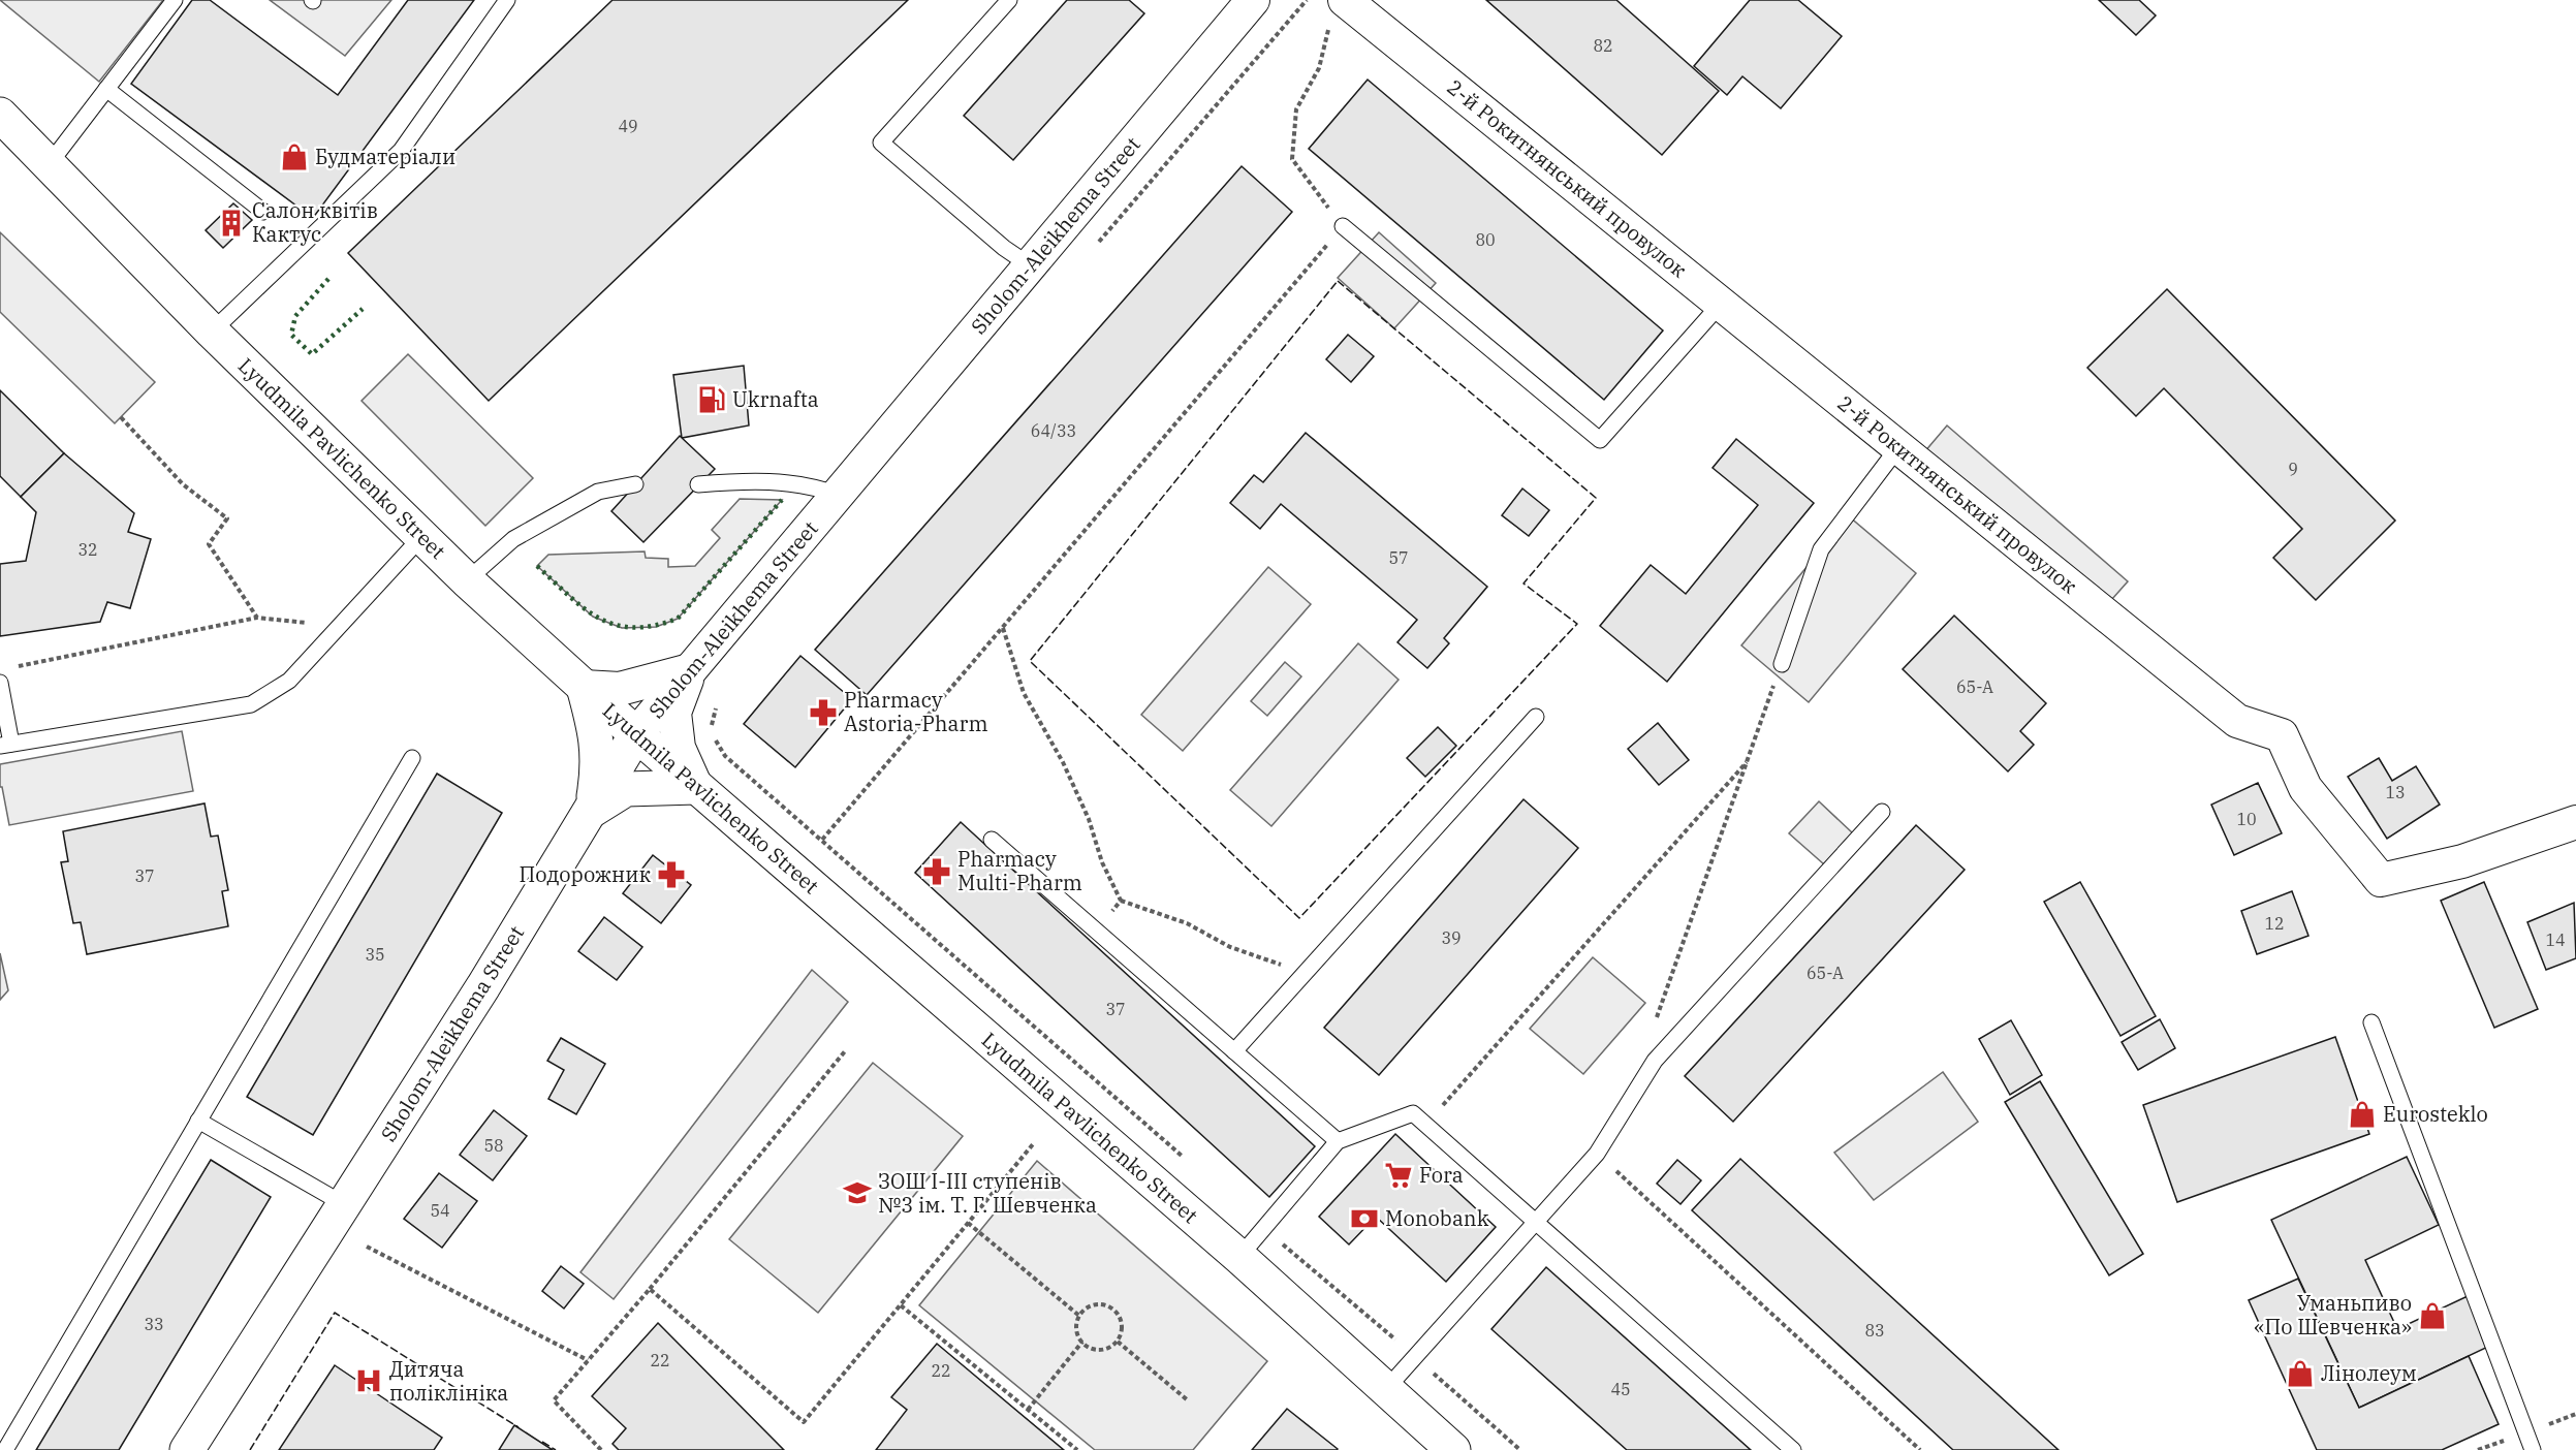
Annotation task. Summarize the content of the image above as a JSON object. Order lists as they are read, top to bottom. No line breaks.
{"streets":{"main road":["Sholom-Aleikhema Street","Lyudmila Pavlichenko Street"],"street":["2-й Рокитнянський провулок"]},"crossings":[["Sholom-Aleikhema Street","Lyudmila Pavlichenko Street"]],"places":{"shop":["Будматеріали","Eurosteklo","Уманьпиво «По Шевченка»","Лінолеум"],"building":["Салон квітів Кактус"],"fuel station":["Ukrnafta"],"pharmacy":["Pharmacy Astoria-Pharm","Pharmacy Multi-Pharm","Подорожник"],"supermarket":["Fora"],"school or university":["ЗОШ І-ІІІ ступенів №3 ім. Т. Г. Шевченка"],"bank":["Monobank"],"hospital":["Дитяча поліклініка"]},"house_numbers":["82","49","80","64/33","9","32","57","65-А","13","10","37","12","39","14","35","65-А","37","58","54","33","83","22","22","45"]}
